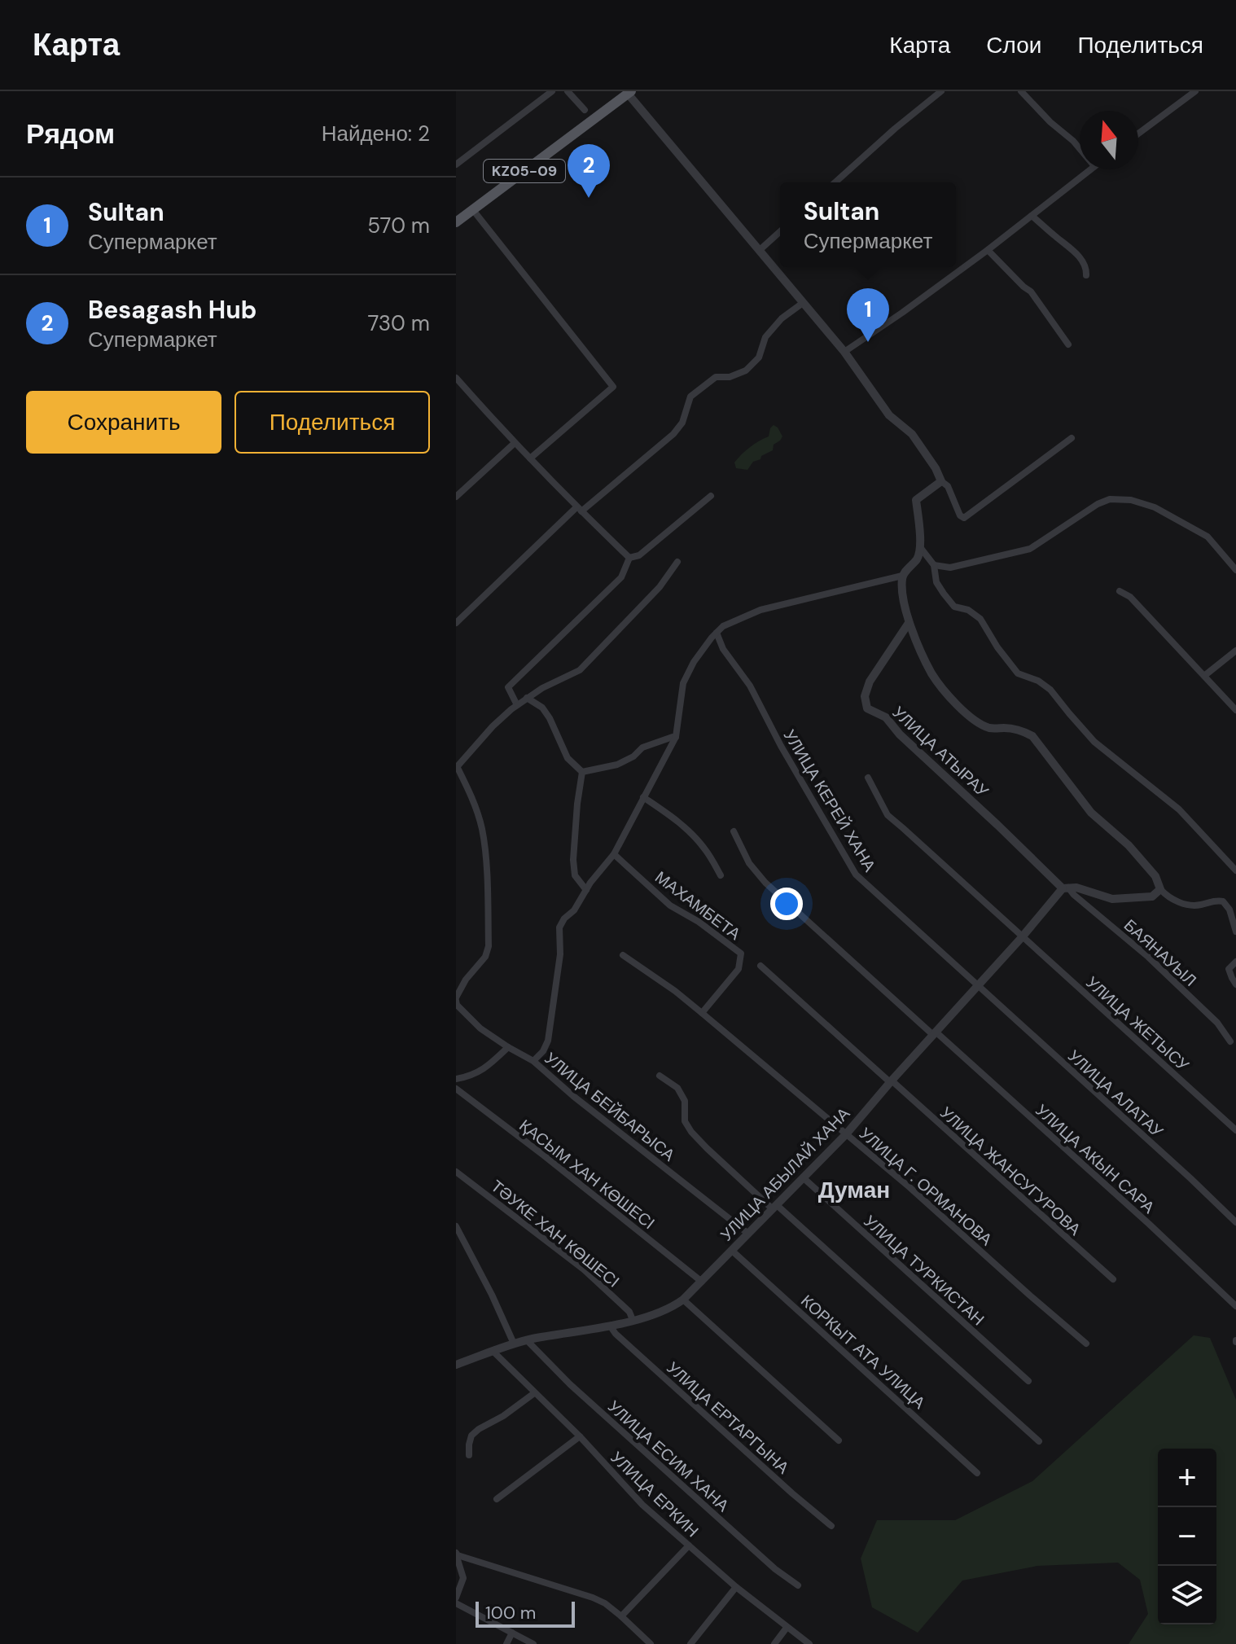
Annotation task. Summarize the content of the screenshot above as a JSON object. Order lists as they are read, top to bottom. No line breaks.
{"streets":{"main road":["KZ05-09"],"street":["УЛИЦА АТЫРАУ","УЛИЦА КЕРЕЙ ХАНА","МАХАМБЕТА","БАЯНАУЫЛ","УЛИЦА ЖЕТЫСУ","УЛИЦА АЛАТАУ","УЛИЦА БЕЙБАРЫСА","УЛИЦА АКЫН САРА","УЛИЦА ЖАНСУГУРОВА","ҚАСЫМ ХАН КӨШЕСІ","УЛИЦА АБЫЛАЙ ХАНА","УЛИЦА Г. ОРМАНОВА","ТӘУКЕ ХАН КӨШЕСІ","УЛИЦА ТУРКИСТАН","КОРКЫТ АТА УЛИЦА","УЛИЦА ЕРТАРГЫНА","УЛИЦА ЕСИМ ХАНА","УЛИЦА ЕРКИН"]},"crossings":[["УЛИЦА АТЫРАУ","БАЯНАУЫЛ"],["УЛИЦА АТЫРАУ","УЛИЦА АБЫЛАЙ ХАНА"],["УЛИЦА КЕРЕЙ ХАНА","УЛИЦА АЛАТАУ"],["УЛИЦА КЕРЕЙ ХАНА","УЛИЦА АБЫЛАЙ ХАНА"],["МАХАМБЕТА","УЛИЦА Г. ОРМАНОВА"],["БАЯНАУЫЛ","УЛИЦА АБЫЛАЙ ХАНА"],["УЛИЦА ЖЕТЫСУ","УЛИЦА АБЫЛАЙ ХАНА"],["УЛИЦА АЛАТАУ","УЛИЦА АБЫЛАЙ ХАНА"],["УЛИЦА БЕЙБАРЫСА","УЛИЦА АБЫЛАЙ ХАНА"],["УЛИЦА АКЫН САРА","УЛИЦА АБЫЛАЙ ХАНА"],["УЛИЦА ЖАНСУГУРОВА","УЛИЦА АБЫЛАЙ ХАНА"],["ҚАСЫМ ХАН КӨШЕСІ","УЛИЦА АБЫЛАЙ ХАНА"],["УЛИЦА АБЫЛАЙ ХАНА","УЛИЦА Г. ОРМАНОВА"],["УЛИЦА АБЫЛАЙ ХАНА","ТӘУКЕ ХАН КӨШЕСІ"],["УЛИЦА АБЫЛАЙ ХАНА","УЛИЦА ТУРКИСТАН"],["УЛИЦА АБЫЛАЙ ХАНА","КОРКЫТ АТА УЛИЦА"],["УЛИЦА АБЫЛАЙ ХАНА","УЛИЦА ЕРТАРГЫНА"],["УЛИЦА АБЫЛАЙ ХАНА","УЛИЦА ЕСИМ ХАНА"],["УЛИЦА АБЫЛАЙ ХАНА","УЛИЦА ЕРКИН"]],"districts":["Думан"],"scale_bar":"100 m","north":"top","page":{"header":"Карта","nav":["Карта","Слои","Поделиться"],"heading":["Рядом","Найдено: 2"],"pins":["2","1"],"list":[{"mark":"1","name":"Sultan","note":"Супермаркет","value":"570 m"},{"mark":"2","name":"Besagash Hub","note":"Супермаркет","value":"730 m"}],"popup":["Sultan","Супермаркет"],"buttons":["Сохранить","Поделиться"],"map_buttons":["+","−"],"scale":"100 m"}}
